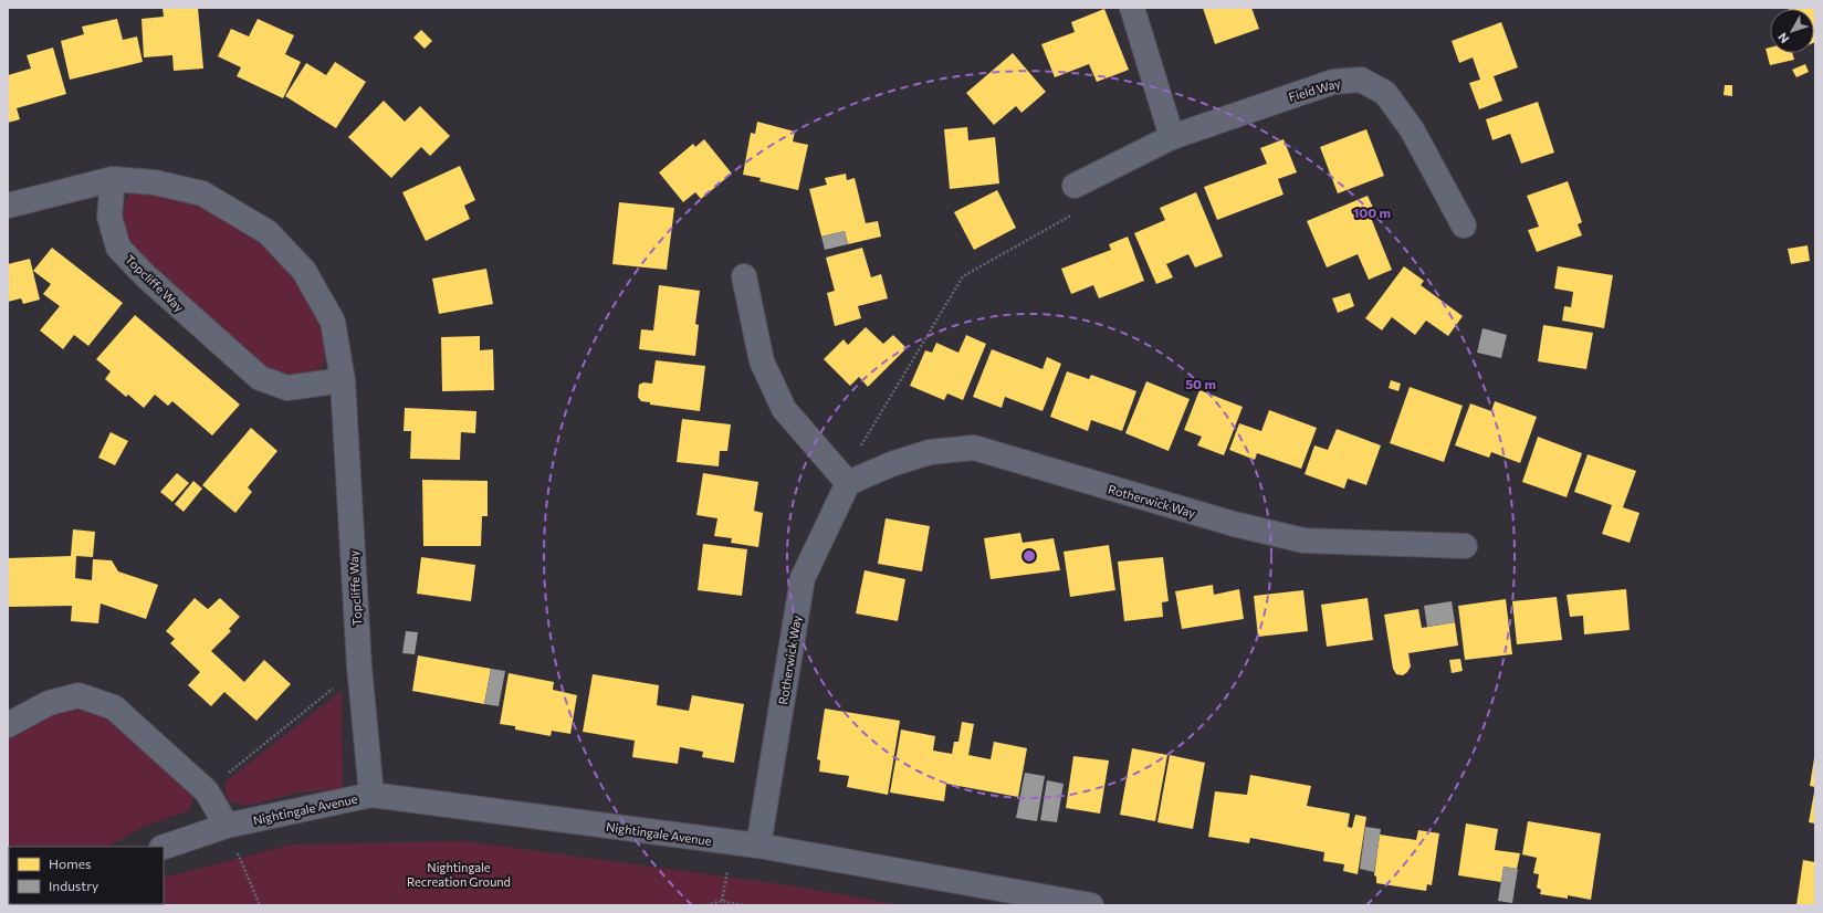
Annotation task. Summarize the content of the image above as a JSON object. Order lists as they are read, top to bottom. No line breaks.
{"streets":{"street":["Field Way","Topcliffe Way","Rotherwick Way","Nightingale Avenue"]},"crossings":[["Topcliffe Way","Nightingale Avenue"],["Rotherwick Way","Nightingale Avenue"]],"parks":["Nightingale Recreation Ground"],"legend":["Homes","Industry"],"north":"bottom left","rings":["100 m","50 m"]}
